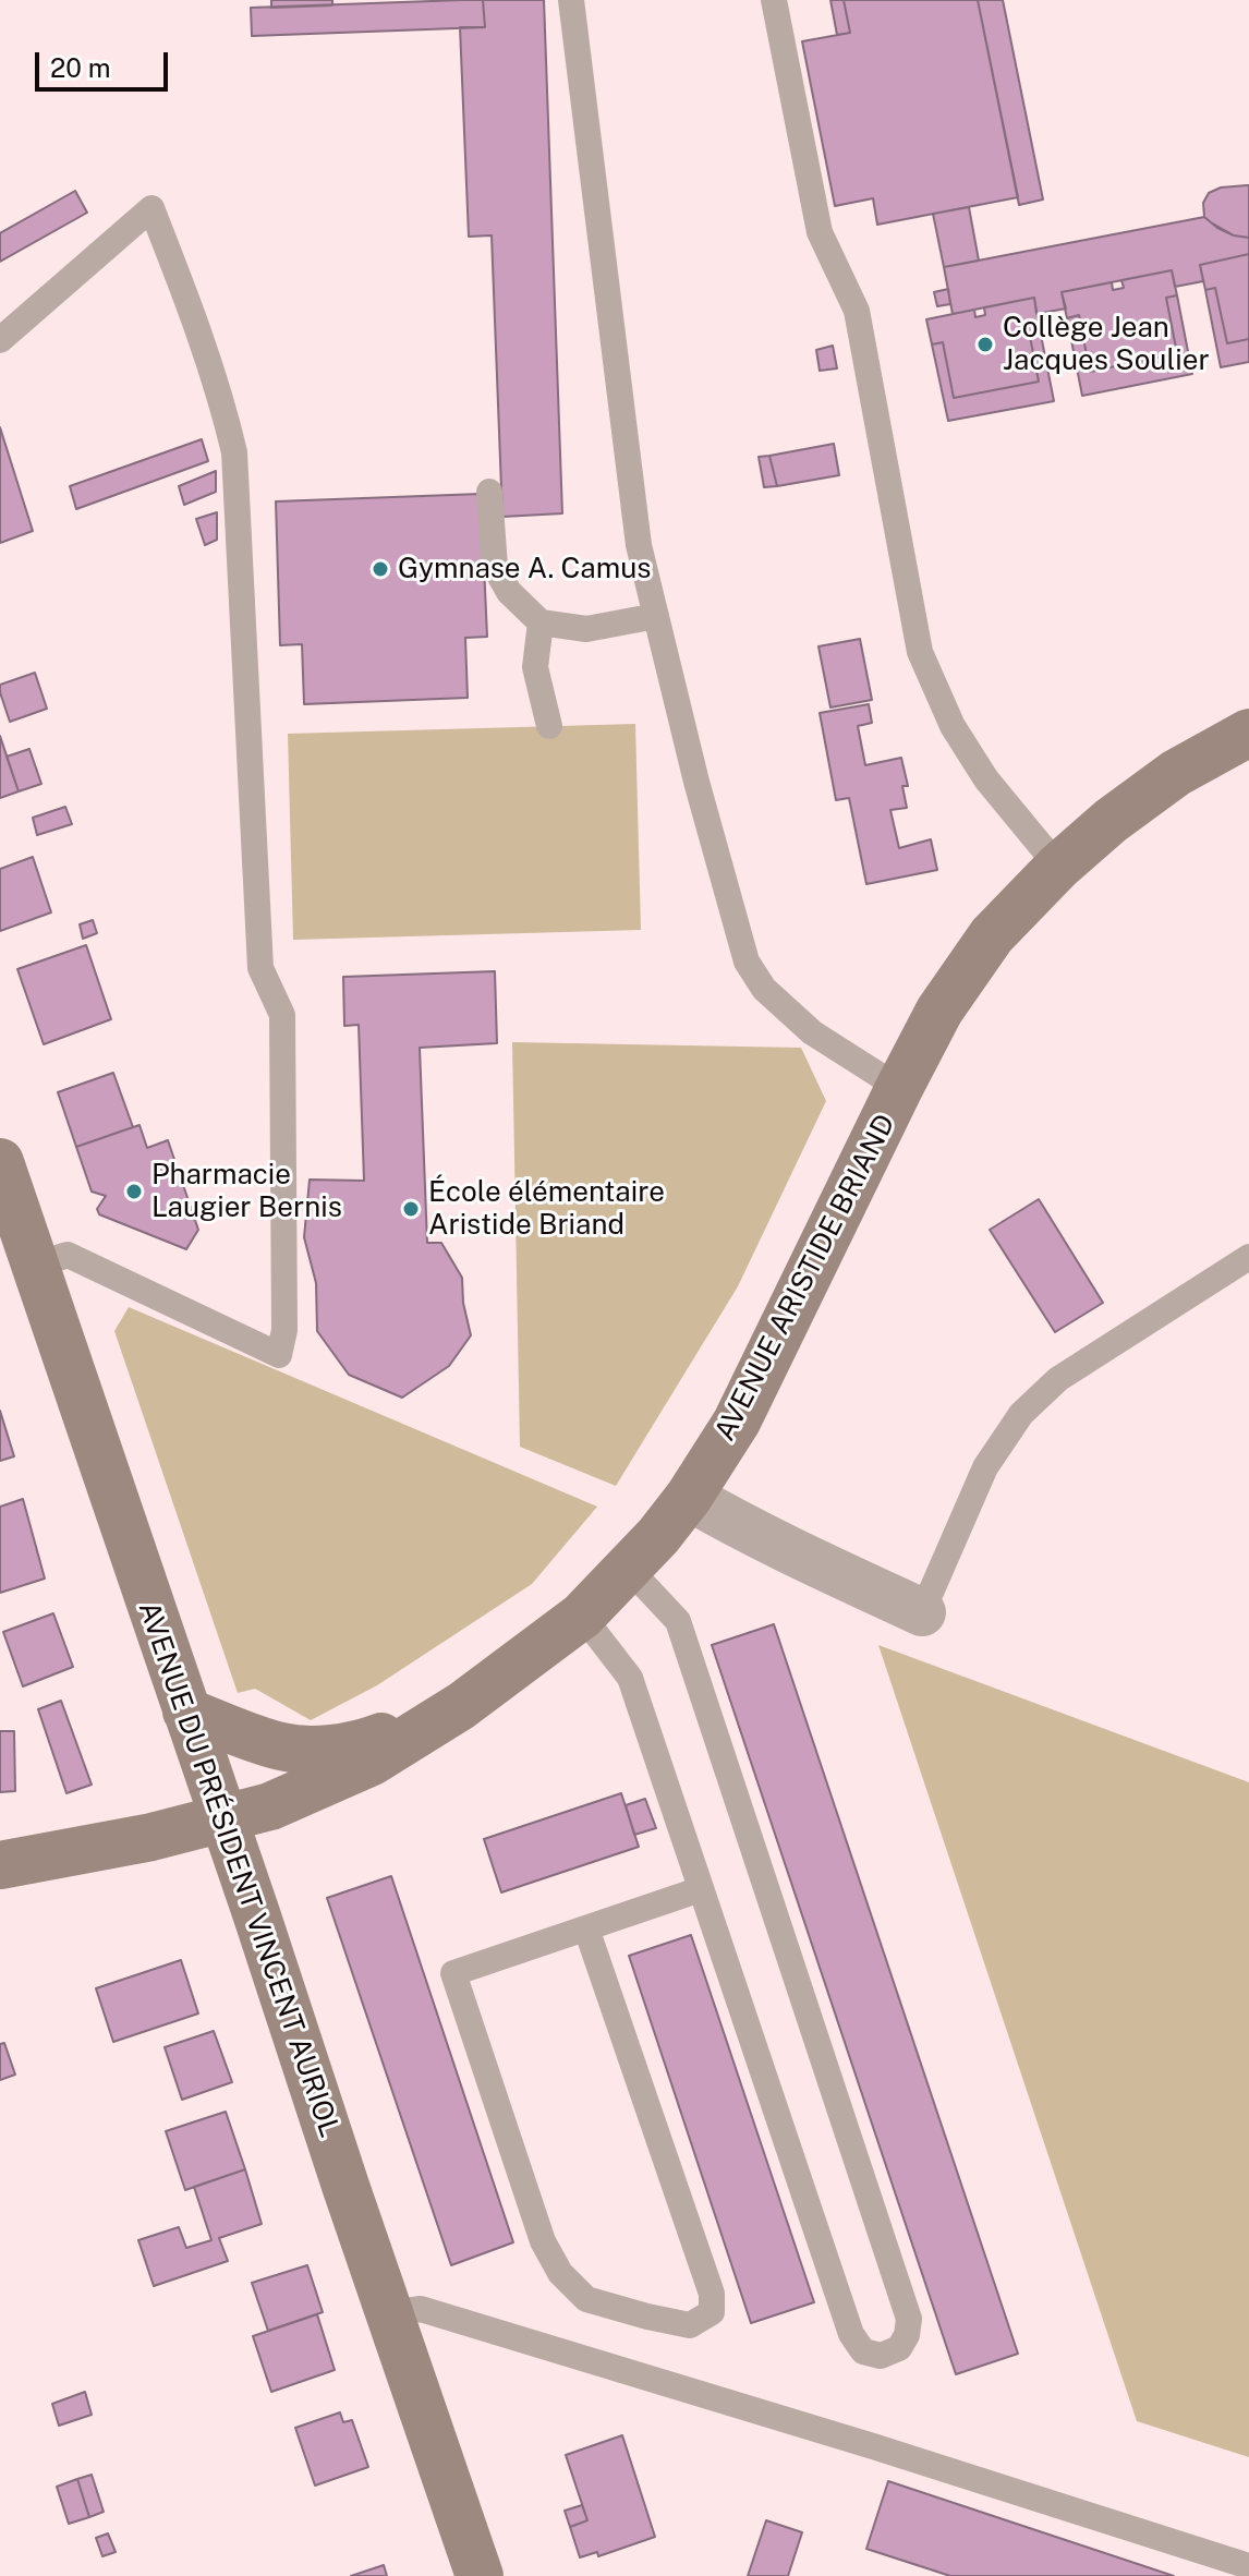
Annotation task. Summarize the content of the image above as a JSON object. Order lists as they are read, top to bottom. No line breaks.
{"streets":{"main road":["AVENUE ARISTIDE BRIAND","AVENUE DU PRÉSIDENT VINCENT AURIOL"]},"crossings":[["AVENUE ARISTIDE BRIAND","AVENUE DU PRÉSIDENT VINCENT AURIOL"]],"places":["Collège Jean Jacques Soulier","Gymnase A. Camus","Pharmacie Laugier Bernis","École élémentaire Aristide Briand"],"scale_bar":"20 m"}
